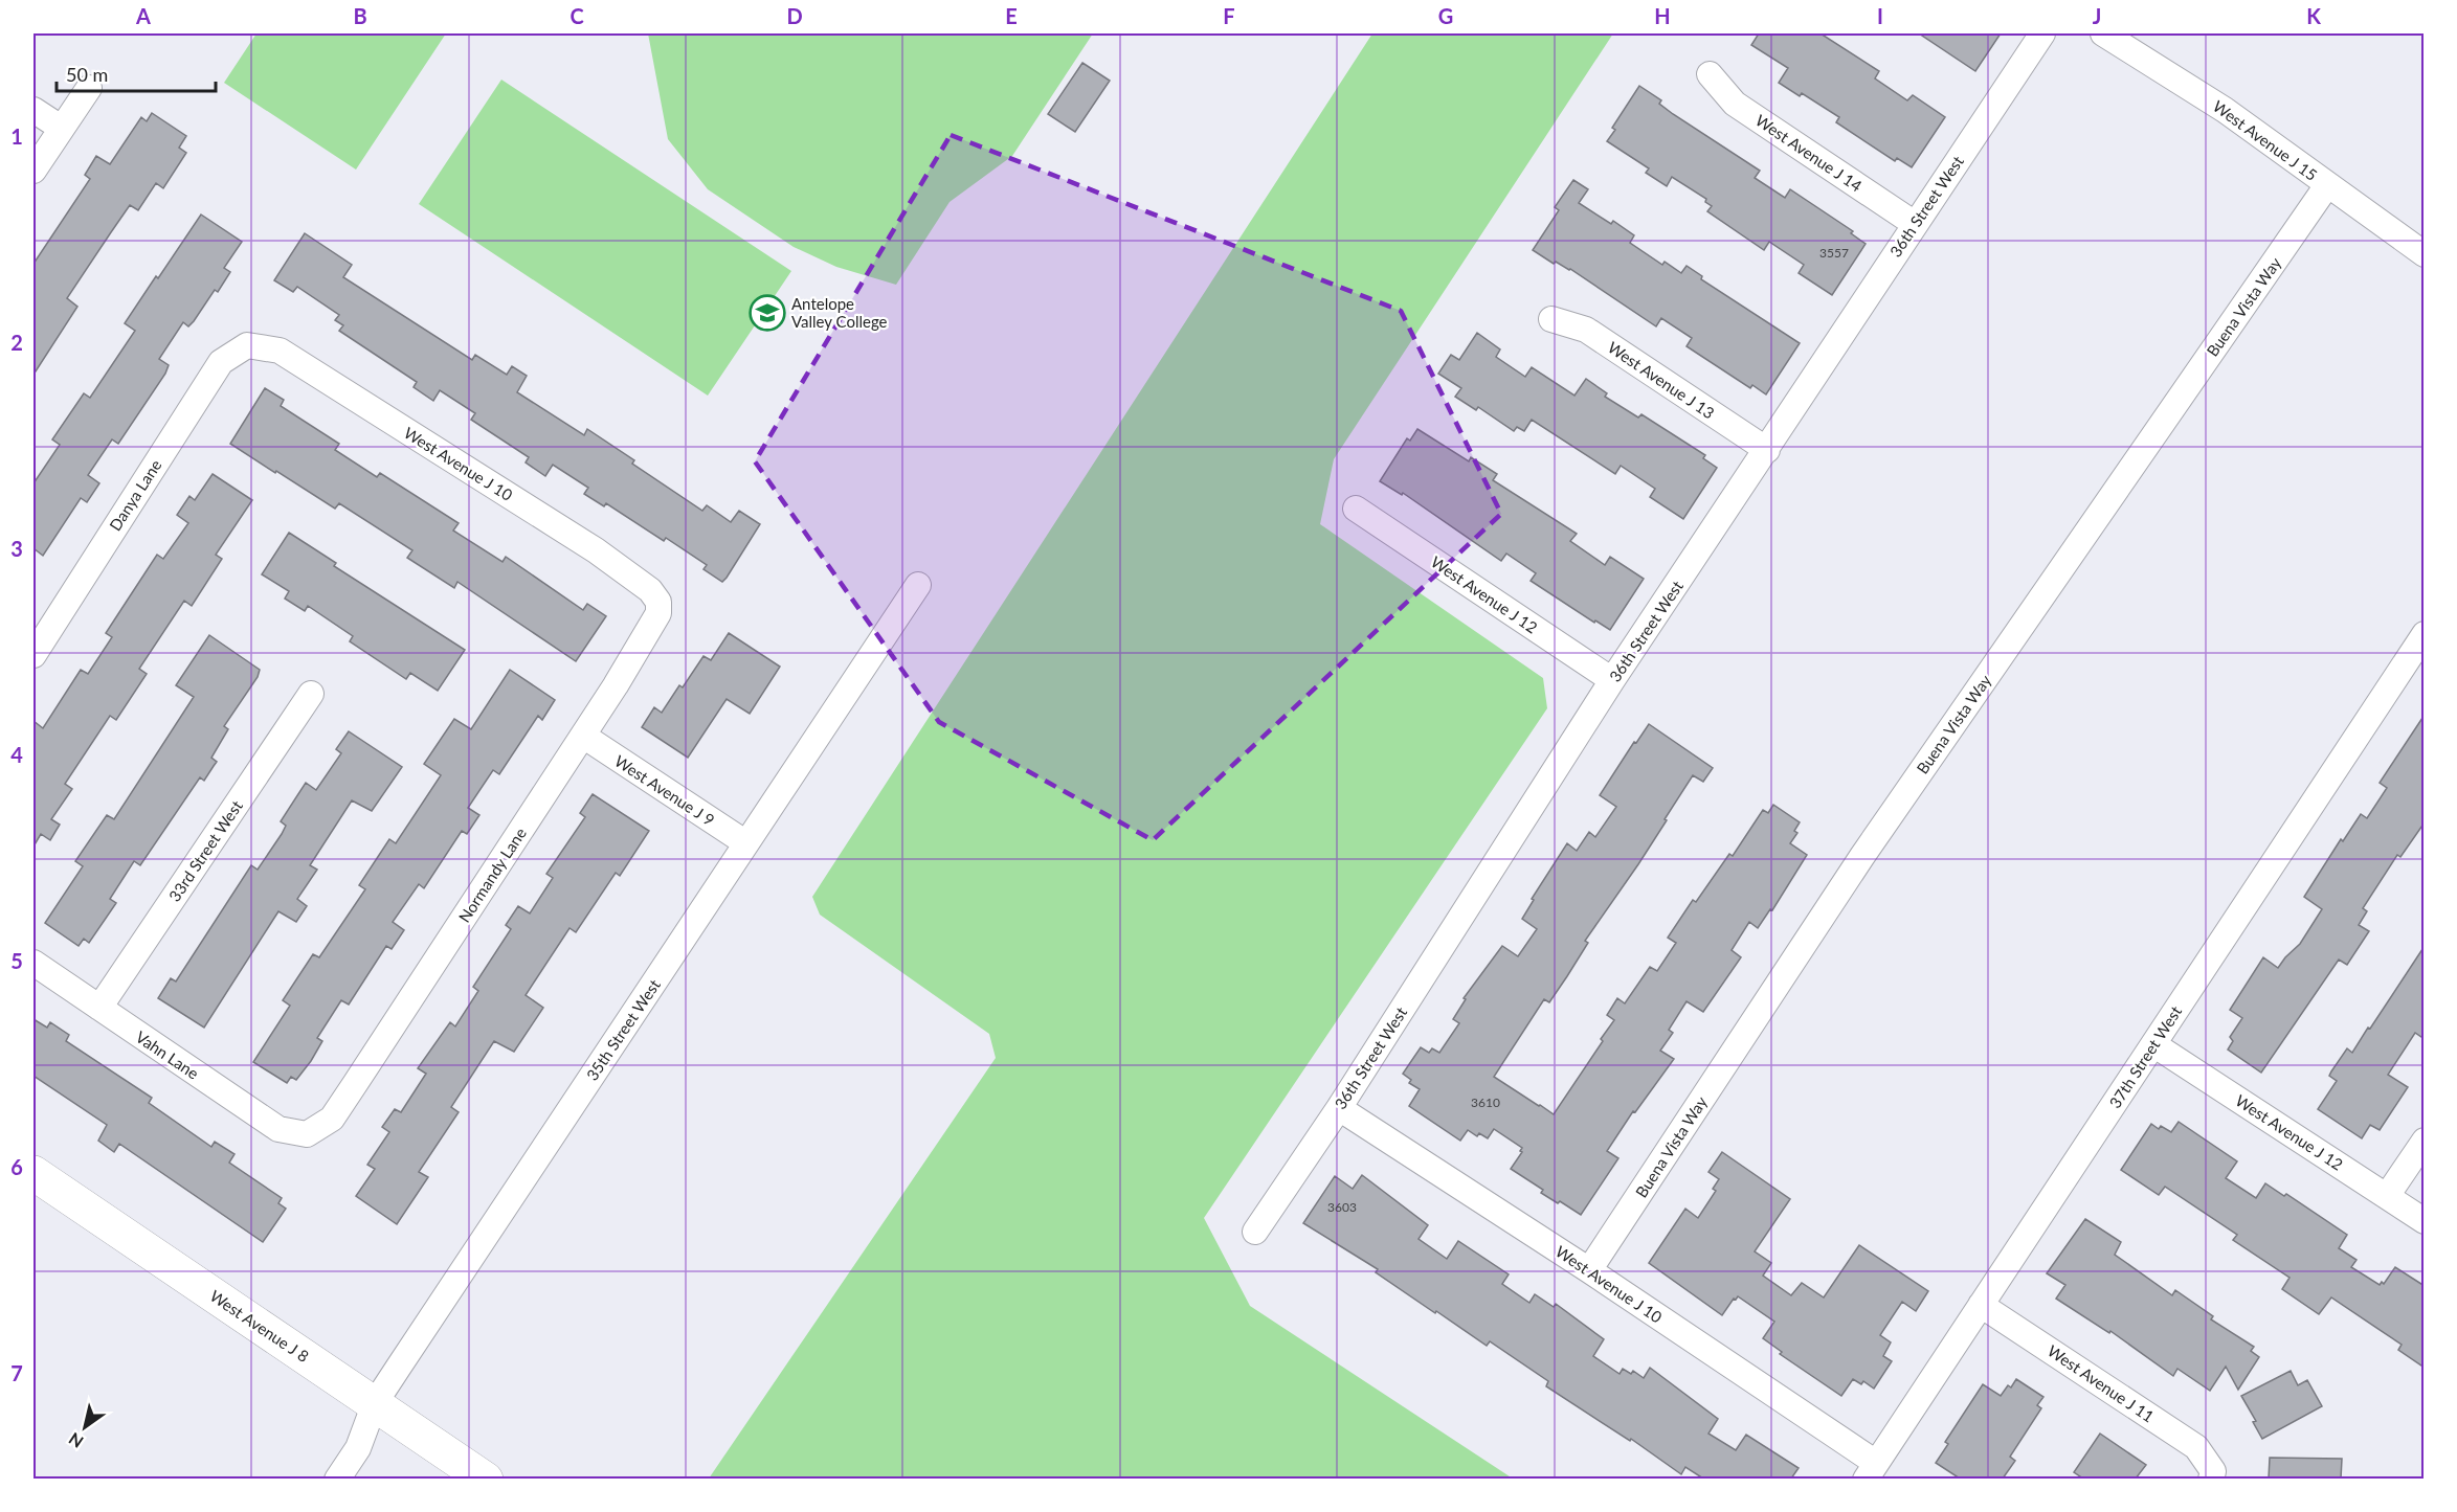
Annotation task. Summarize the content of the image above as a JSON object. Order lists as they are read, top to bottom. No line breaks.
{"streets":{"street":["West Avenue J 15","West Avenue J 14","36th Street West","Buena Vista Way","West Avenue J 13","West Avenue J 10","Danya Lane","West Avenue J 12","West Avenue J 9","33rd Street West","Normandy Lane","35th Street West","Vahn Lane","37th Street West","West Avenue J 8","West Avenue J 11"]},"crossings":[["West Avenue J 15","Buena Vista Way"],["West Avenue J 14","36th Street West"],["36th Street West","West Avenue J 13"],["36th Street West","West Avenue J 10"],["36th Street West","West Avenue J 12"],["Buena Vista Way","West Avenue J 10"],["West Avenue J 10","Danya Lane"],["West Avenue J 10","Normandy Lane"],["West Avenue J 10","37th Street West"],["West Avenue J 12","37th Street West"],["West Avenue J 9","Normandy Lane"],["West Avenue J 9","35th Street West"],["33rd Street West","Vahn Lane"],["Normandy Lane","Vahn Lane"],["35th Street West","West Avenue J 8"],["37th Street West","West Avenue J 11"]],"places":{"school or university":["Antelope Valley College"]},"house_numbers":["3557","3610","3603"],"scale_bar":"50 m","north":"bottom left","grid":{"columns":["A","B","C","D","E","F","G","H","I","J","K"],"rows":["1","2","3","4","5","6","7"]}}
